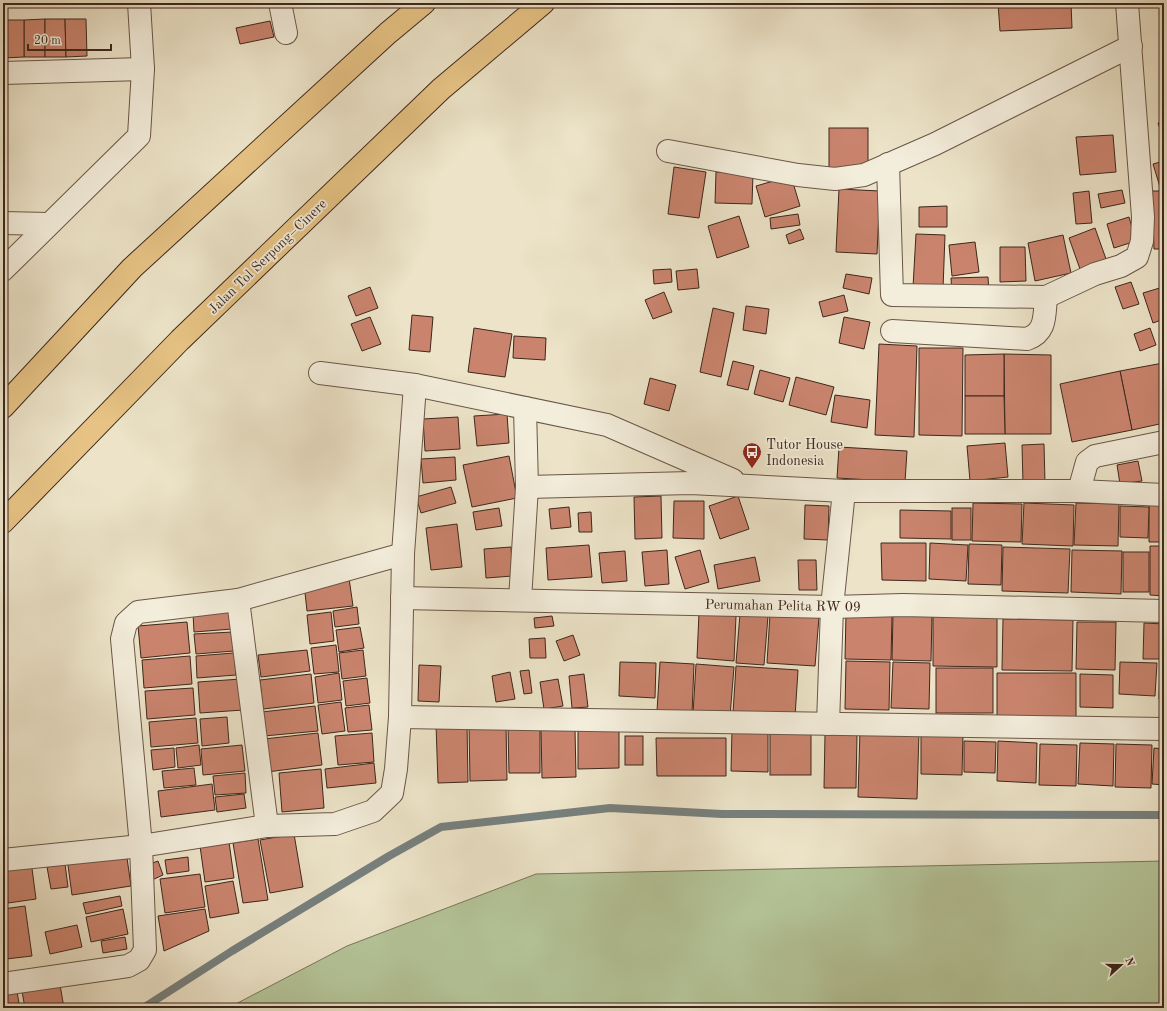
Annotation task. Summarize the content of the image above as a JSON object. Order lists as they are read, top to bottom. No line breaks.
{"streets":{"highway":["Jalan Tol Serpong–Cinere"],"street":["Perumahan Pelita RW 09"]},"places":{"bus stop":["Tutor House Indonesia"]},"scale_bar":"20 m","north":"right"}
